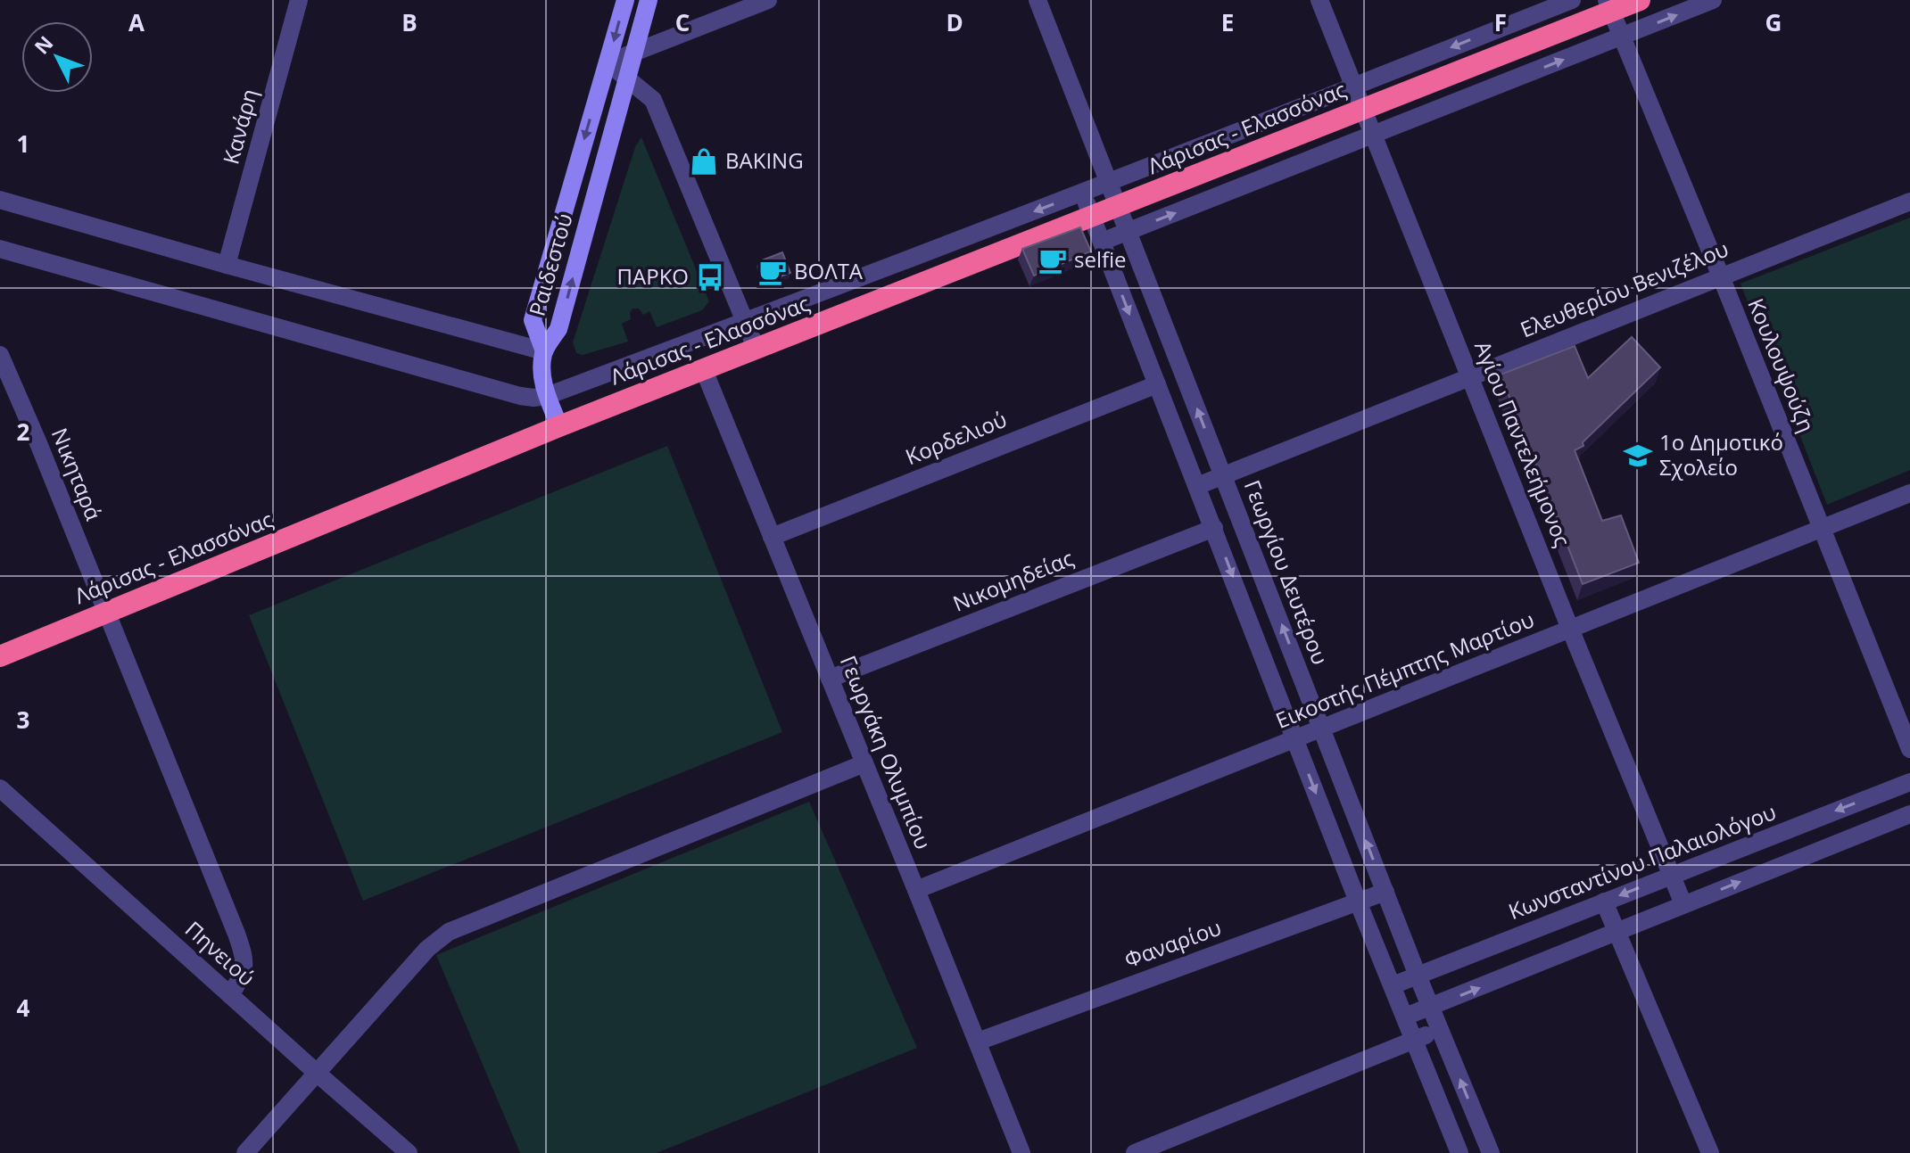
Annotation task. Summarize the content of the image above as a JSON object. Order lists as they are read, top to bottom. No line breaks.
{"streets":{"highway":["Λάρισας - Ελασσόνας"],"street":["Κανάρη","Ραιδεστού","Ελευθερίου Βενιζέλου","Κουλουψούζη","Κορδελιού","Αγίου Παντελεήμονος","Νικηταρά","Γεωργίου Δευτέρου","Νικομηδείας","Εικοστής Πέμπτης Μαρτίου","Γεωργάκη Ολυμπίου","Κωνσταντίνου Παλαιολόγου","Φαναρίου","Πηνειού"]},"crossings":[["Λάρισας - Ελασσόνας","Κουλουψούζη"],["Λάρισας - Ελασσόνας","Αγίου Παντελεήμονος"],["Λάρισας - Ελασσόνας","Νικηταρά"],["Λάρισας - Ελασσόνας","Γεωργίου Δευτέρου"],["Λάρισας - Ελασσόνας","Γεωργάκη Ολυμπίου"],["Ελευθερίου Βενιζέλου","Κουλουψούζη"],["Ελευθερίου Βενιζέλου","Αγίου Παντελεήμονος"],["Ελευθερίου Βενιζέλου","Γεωργίου Δευτέρου"],["Κουλουψούζη","Εικοστής Πέμπτης Μαρτίου"],["Κορδελιού","Γεωργάκη Ολυμπίου"],["Αγίου Παντελεήμονος","Εικοστής Πέμπτης Μαρτίου"],["Αγίου Παντελεήμονος","Κωνσταντίνου Παλαιολόγου"],["Νικηταρά","Πηνειού"],["Γεωργίου Δευτέρου","Εικοστής Πέμπτης Μαρτίου"],["Γεωργίου Δευτέρου","Κωνσταντίνου Παλαιολόγου"],["Γεωργίου Δευτέρου","Φαναρίου"],["Νικομηδείας","Γεωργάκη Ολυμπίου"],["Εικοστής Πέμπτης Μαρτίου","Γεωργάκη Ολυμπίου"],["Γεωργάκη Ολυμπίου","Φαναρίου"]],"places":{"shop":["BAKING"],"cafe":["selfie","ΒΟΛΤΑ"],"bus stop":["ΠΑΡΚΟ"],"school or university":["1o Δημοτικό Σχολείο"]},"north":"top left","grid":{"columns":["A","B","C","D","E","F","G"],"rows":["1","2","3","4"]}}
